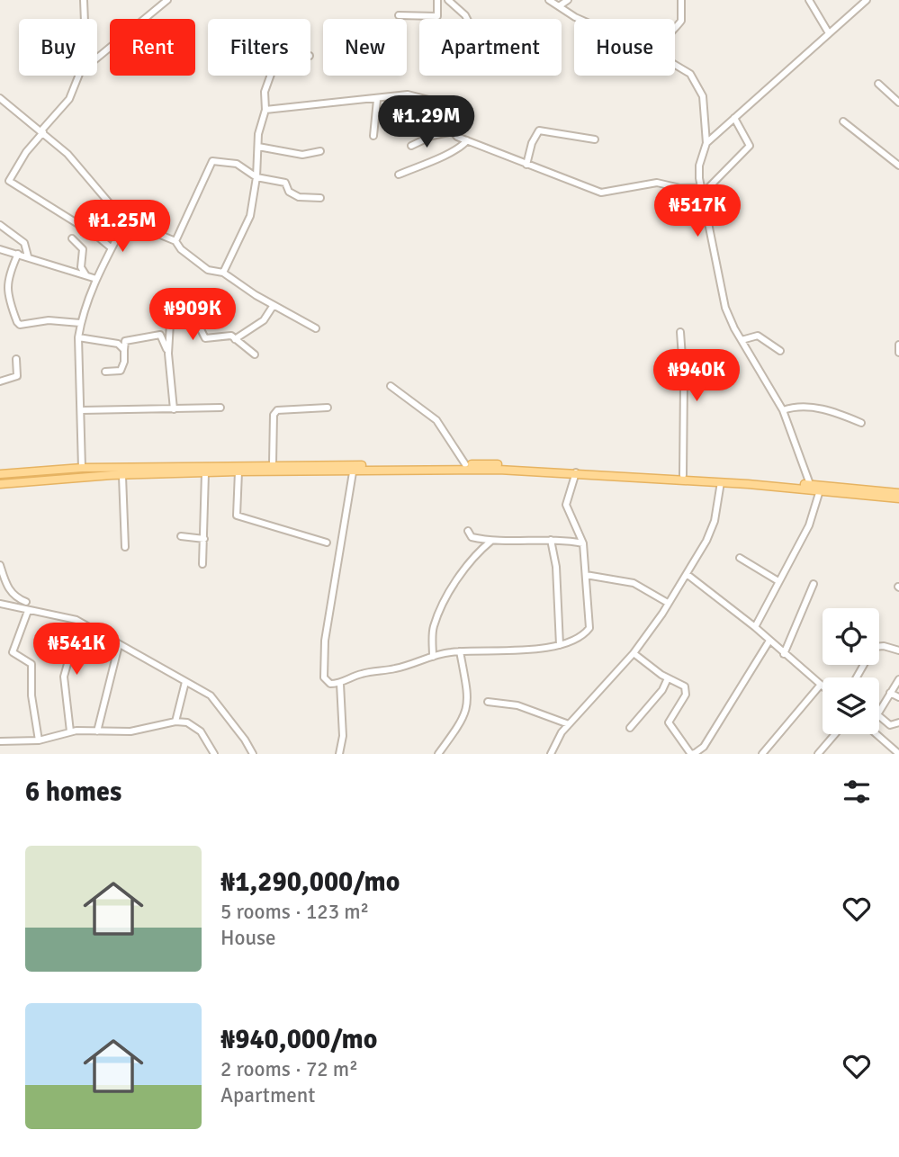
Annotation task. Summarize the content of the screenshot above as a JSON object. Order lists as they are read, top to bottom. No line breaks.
{"page":{"chip":["Buy","Rent","Filters","New","Apartment","House"],"price":["₦1.29M","₦517K","₦1.25M","₦909K","₦940K","₦541K"],"heading":"6 homes","list":[{"name":"₦1,290,000/mo","note":"5 rooms · 123 m² · House"},{"name":"₦940,000/mo","note":"2 rooms · 72 m² · Apartment"}]}}
